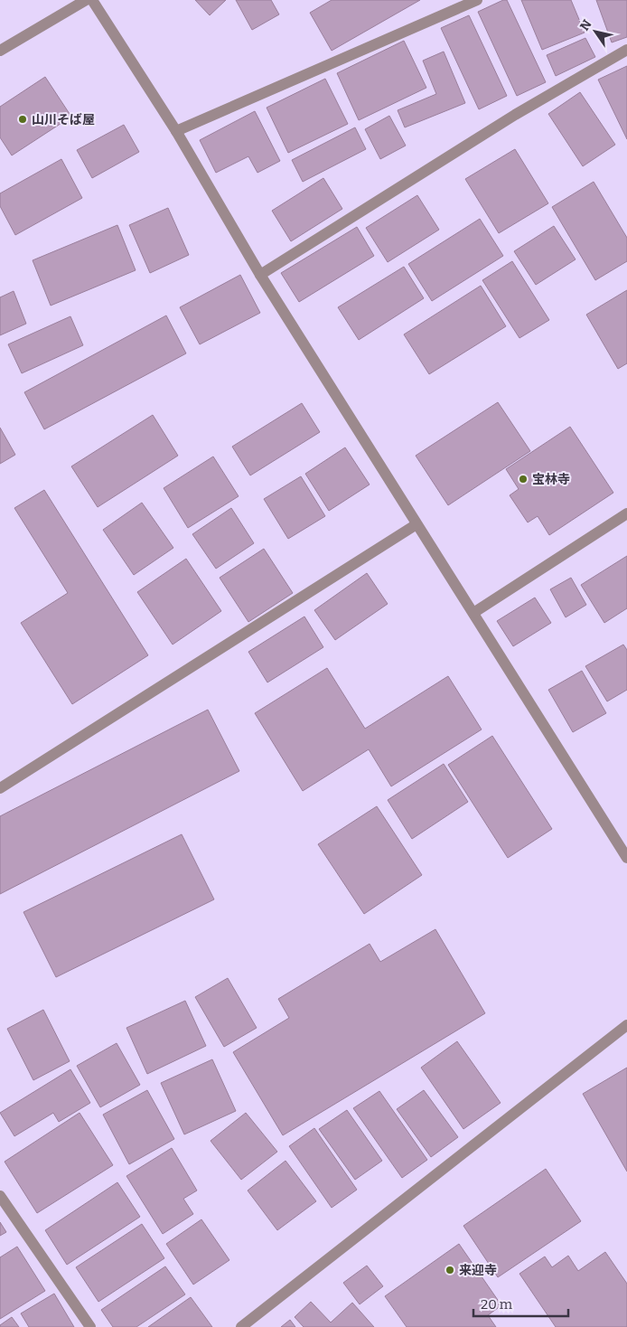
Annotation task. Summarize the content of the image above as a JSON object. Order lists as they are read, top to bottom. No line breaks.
{"places":["山川そば屋","宝林寺","来迎寺"],"scale_bar":"20 m","north":"top left"}
